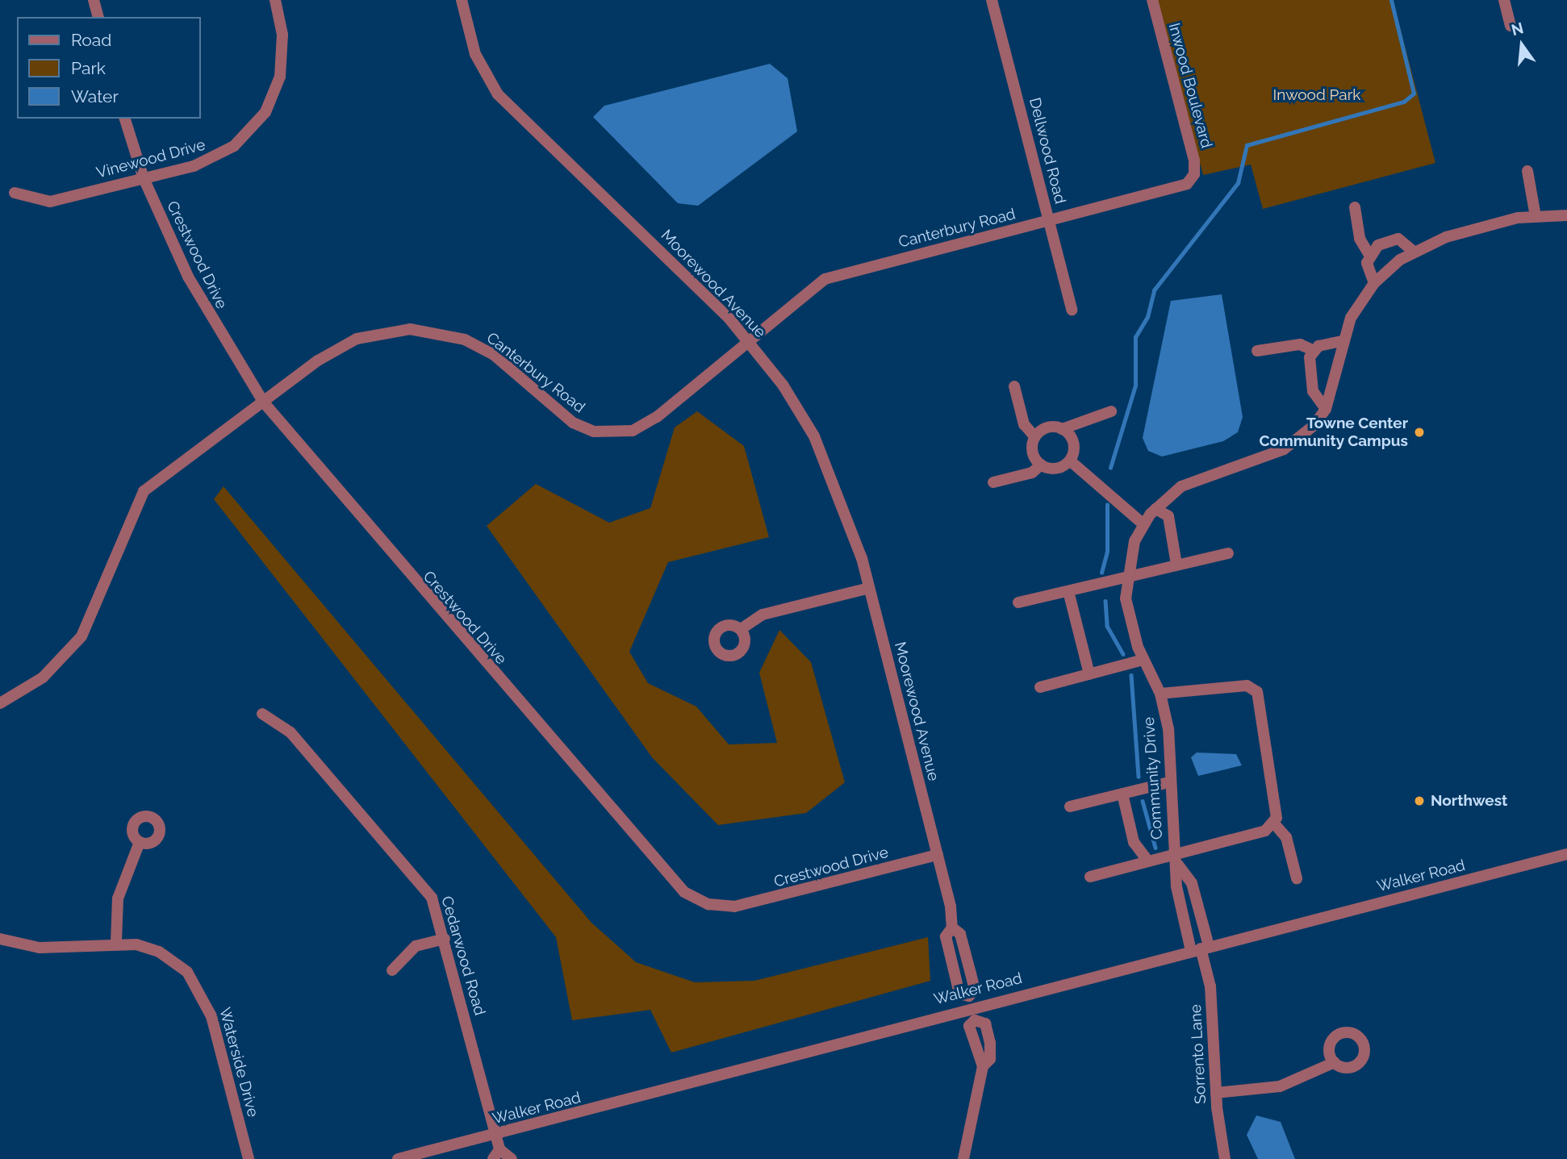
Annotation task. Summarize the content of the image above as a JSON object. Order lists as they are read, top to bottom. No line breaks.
{"streets":{"street":["Inwood Boulevard","Dellwood Road","Vinewood Drive","Canterbury Road","Crestwood Drive","Moorewood Avenue","Community Drive","Walker Road","Cedarwood Road","Sorrento Lane","Waterside Drive"]},"crossings":[["Inwood Boulevard","Canterbury Road"],["Dellwood Road","Canterbury Road"],["Vinewood Drive","Crestwood Drive"],["Canterbury Road","Crestwood Drive"],["Canterbury Road","Moorewood Avenue"],["Crestwood Drive","Moorewood Avenue"],["Moorewood Avenue","Walker Road"],["Community Drive","Walker Road"],["Community Drive","Sorrento Lane"],["Walker Road","Cedarwood Road"],["Walker Road","Sorrento Lane"]],"parks":["Inwood Park"],"places":["Towne Center Community Campus","Northwest"],"legend":["Road","Park","Water"],"north":"top"}
